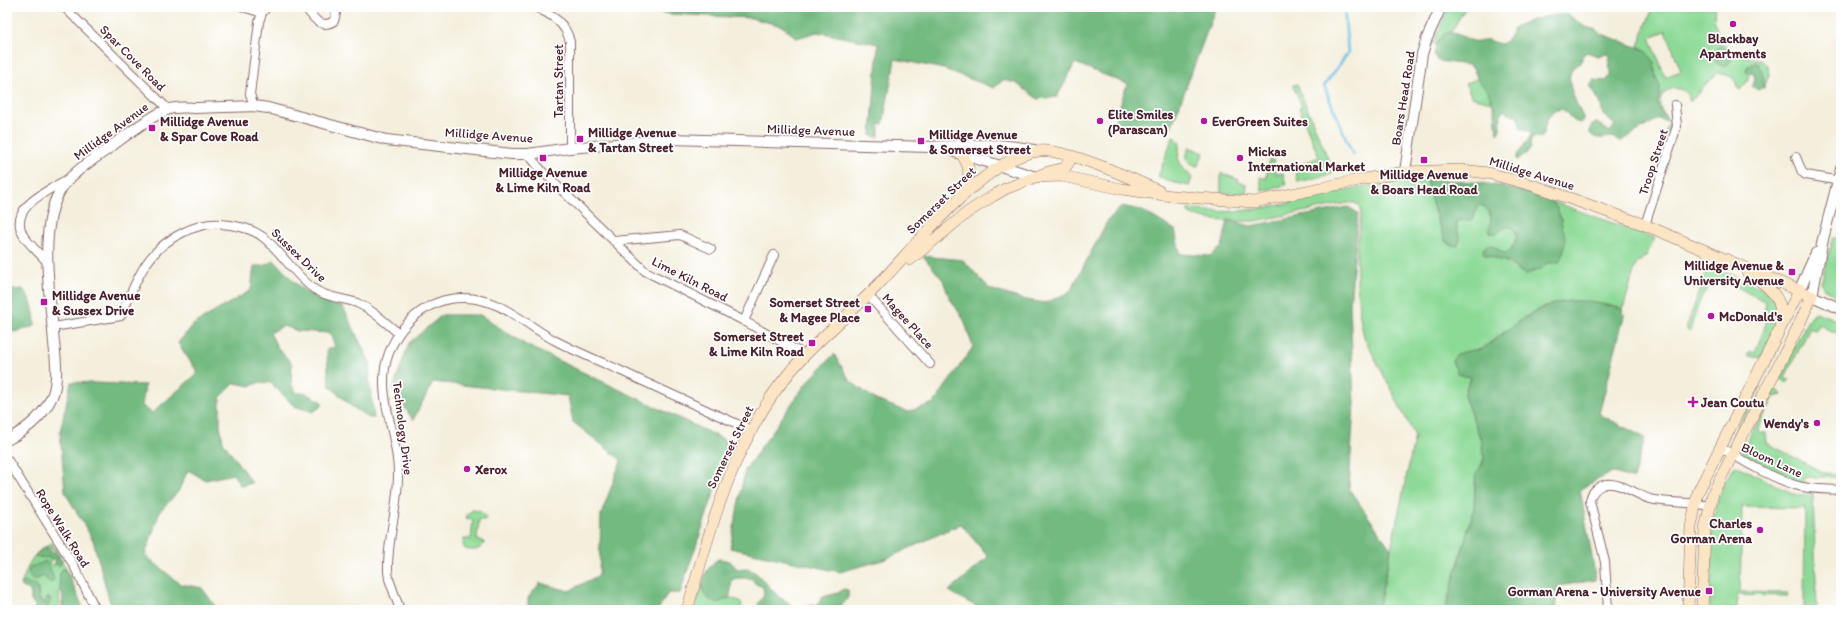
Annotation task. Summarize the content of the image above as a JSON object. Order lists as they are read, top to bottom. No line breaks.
{"streets":{"main road":["Millidge Avenue","Somerset Street"],"street":["Spar Cove Road","Tartan Street","Boars Head Road","Troop Street","Sussex Drive","Lime Kiln Road","Magee Place","Technology Drive","Bloom Lane","Rope Walk Road"]},"crossings":[["Spar Cove Road","Millidge Avenue"],["Tartan Street","Millidge Avenue"],["Boars Head Road","Millidge Avenue"],["Millidge Avenue","Troop Street"],["Millidge Avenue","Somerset Street"],["Millidge Avenue","Sussex Drive"],["Millidge Avenue","Lime Kiln Road"],["Somerset Street","Lime Kiln Road"],["Somerset Street","Magee Place"],["Somerset Street","Technology Drive"],["Sussex Drive","Technology Drive"]],"places":{"other":["Blackbay Apartments","Elite Smiles (Parascan)","EverGreen Suites","Mickas International Market","McDonald's","Wendy's","Xerox","Charles Gorman Arena"],"transit":["Millidge Avenue & Spar Cove Road","Millidge Avenue & Tartan Street","Millidge Avenue & Somerset Street","Millidge Avenue & Lime Kiln Road","Millidge Avenue & Boars Head Road","Millidge Avenue & University Avenue","Millidge Avenue & Sussex Drive","Somerset Street & Magee Place","Somerset Street & Lime Kiln Road","Gorman Arena - University Avenue"],"health":["Jean Coutu"]}}
